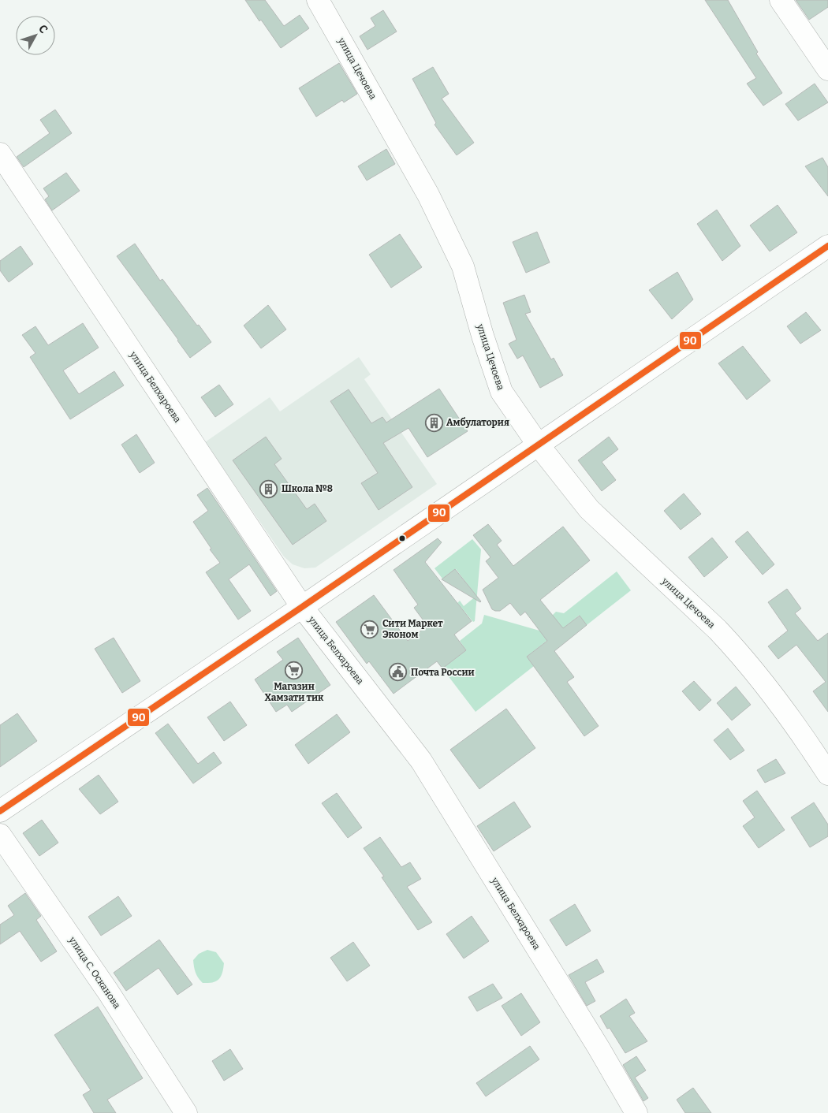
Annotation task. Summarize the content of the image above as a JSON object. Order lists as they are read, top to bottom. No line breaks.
{"streets":{"street":["улица Цечоева","улица Белхароева","улица С. Осканова"]},"places":{"building":["Амбулатория","Школа №8"],"supermarket":["Сити Маркет Эконом","Магазин Хамзати тик"],"public building":["Почта России"]},"lines":["transit line 90"],"north":"top right"}
